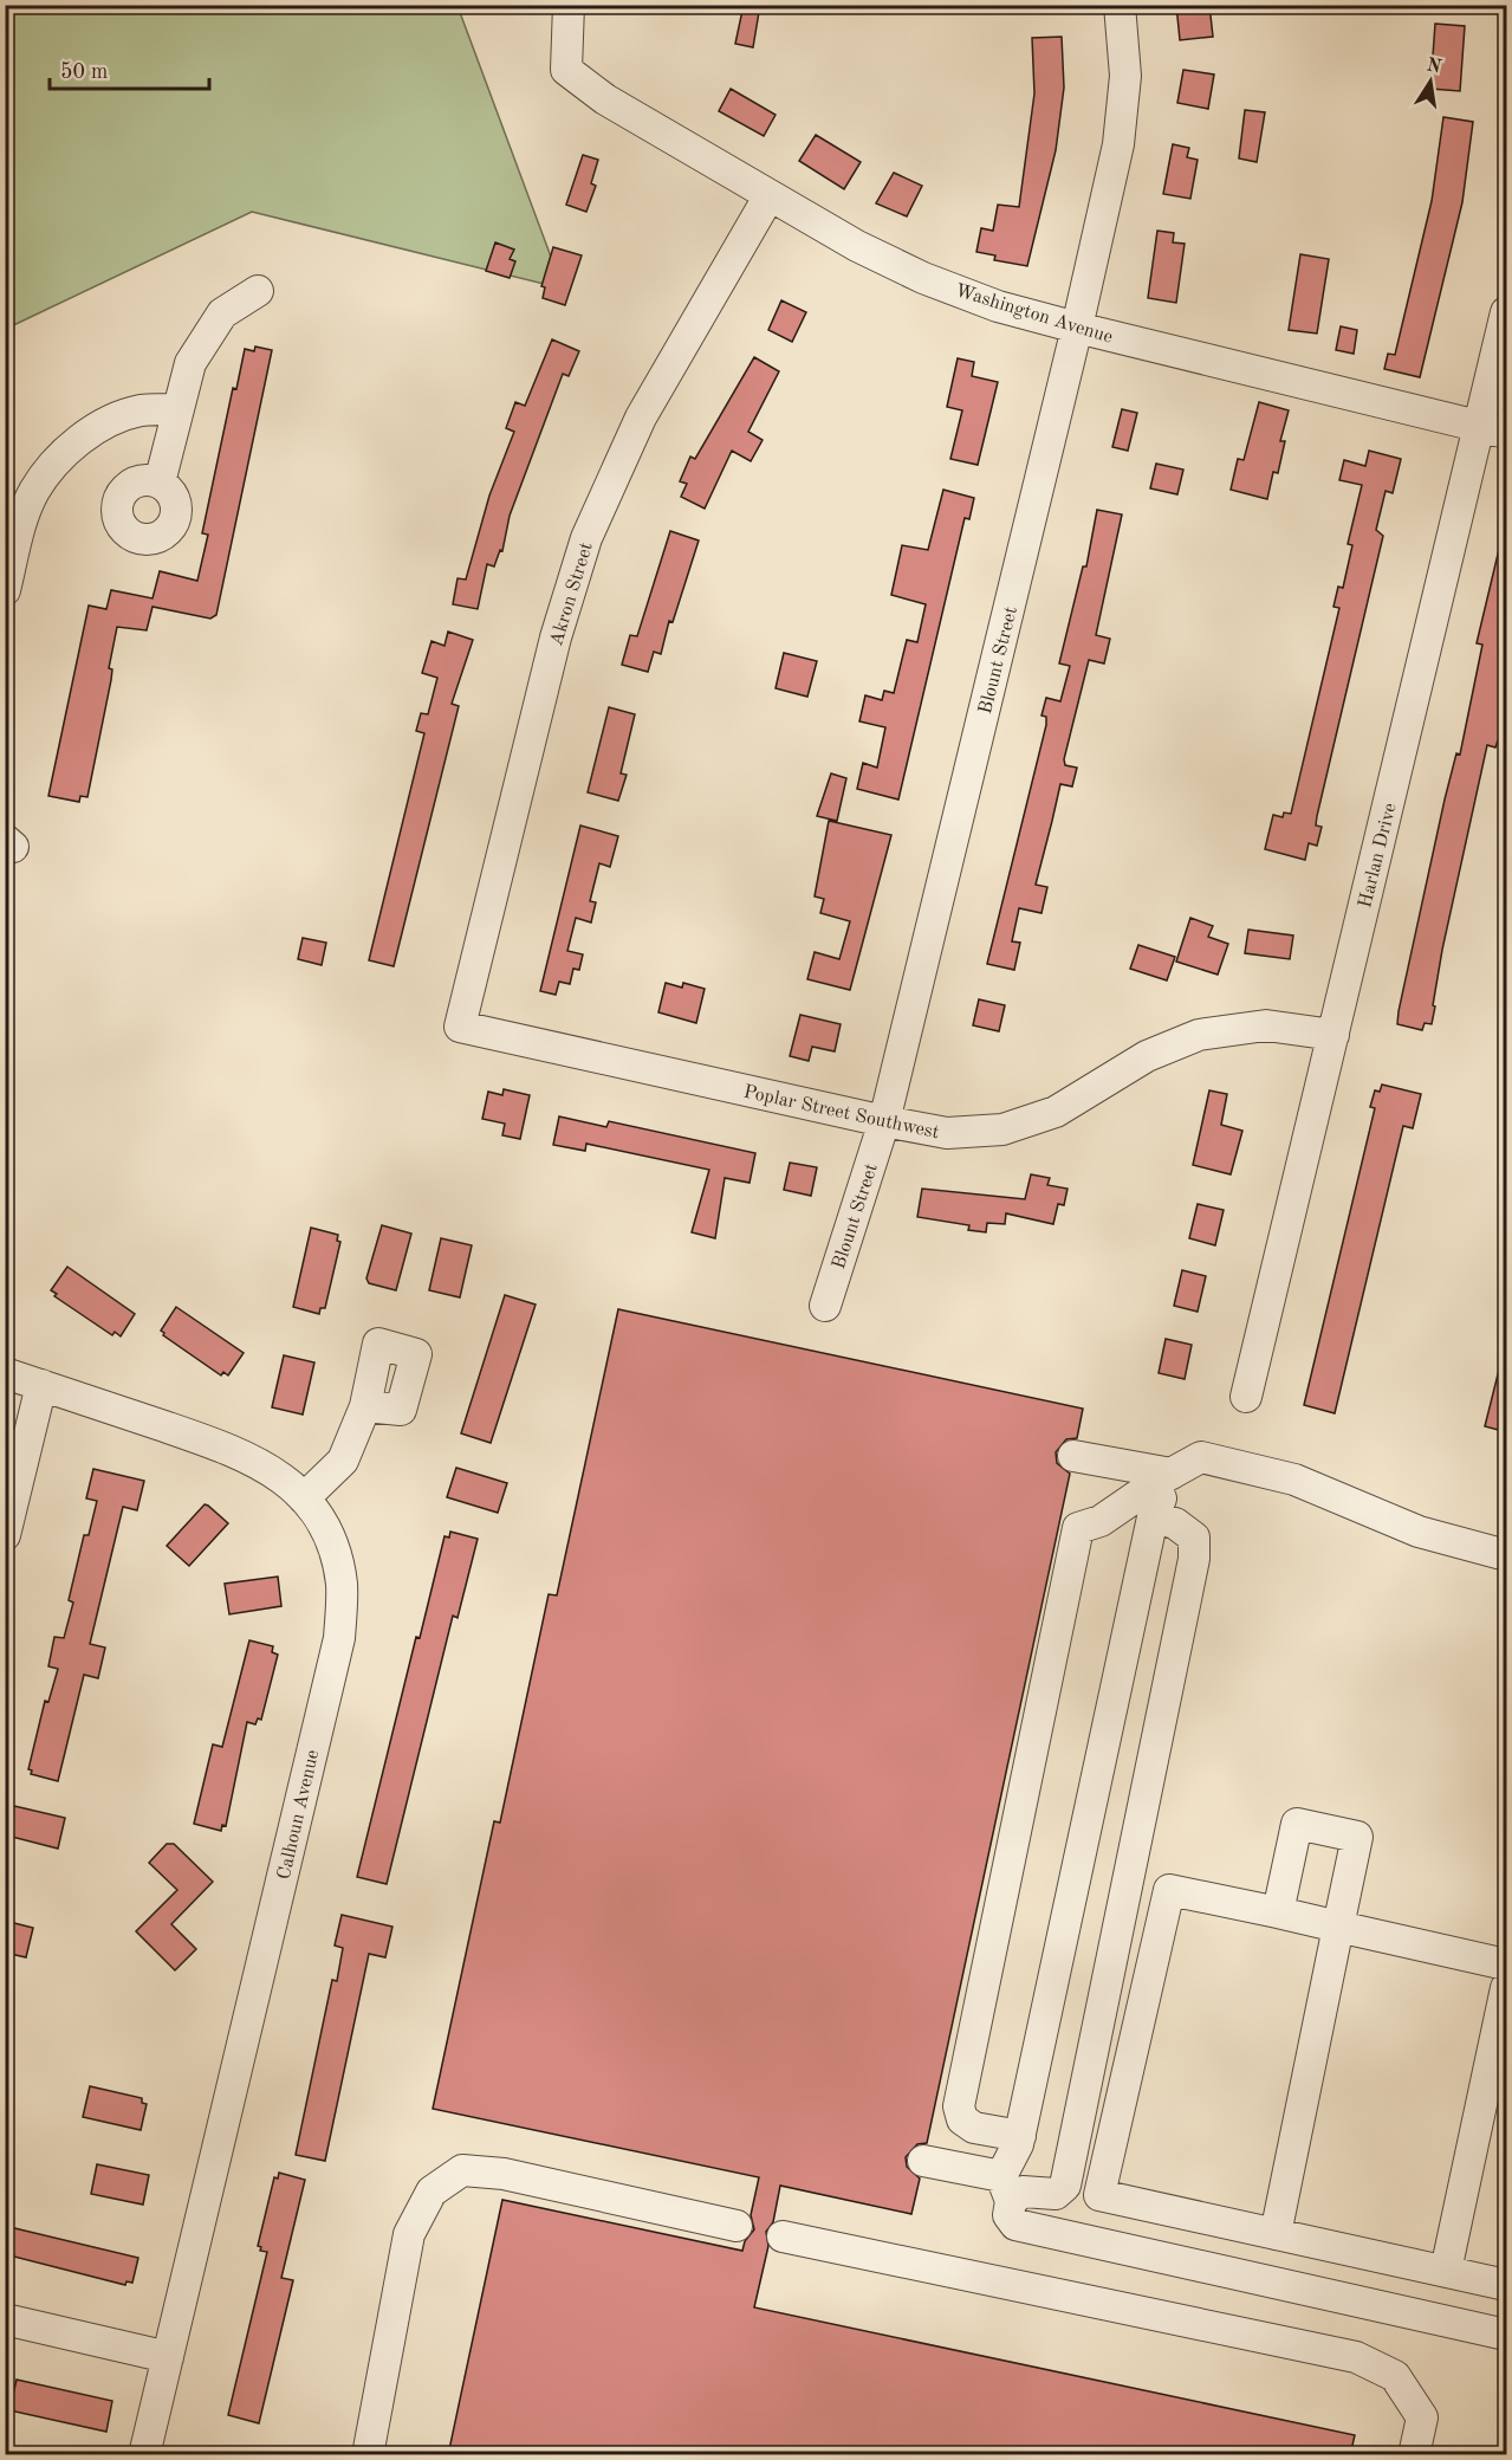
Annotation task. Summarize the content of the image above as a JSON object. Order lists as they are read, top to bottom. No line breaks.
{"streets":{"street":["Washington Avenue","Akron Street","Blount Street","Harlan Drive","Poplar Street Southwest","Calhoun Avenue"]},"crossings":[["Washington Avenue","Akron Street"],["Washington Avenue","Blount Street"],["Washington Avenue","Harlan Drive"],["Akron Street","Poplar Street Southwest"],["Blount Street","Poplar Street Southwest"],["Harlan Drive","Poplar Street Southwest"]],"scale_bar":"50 m","north":"top"}
